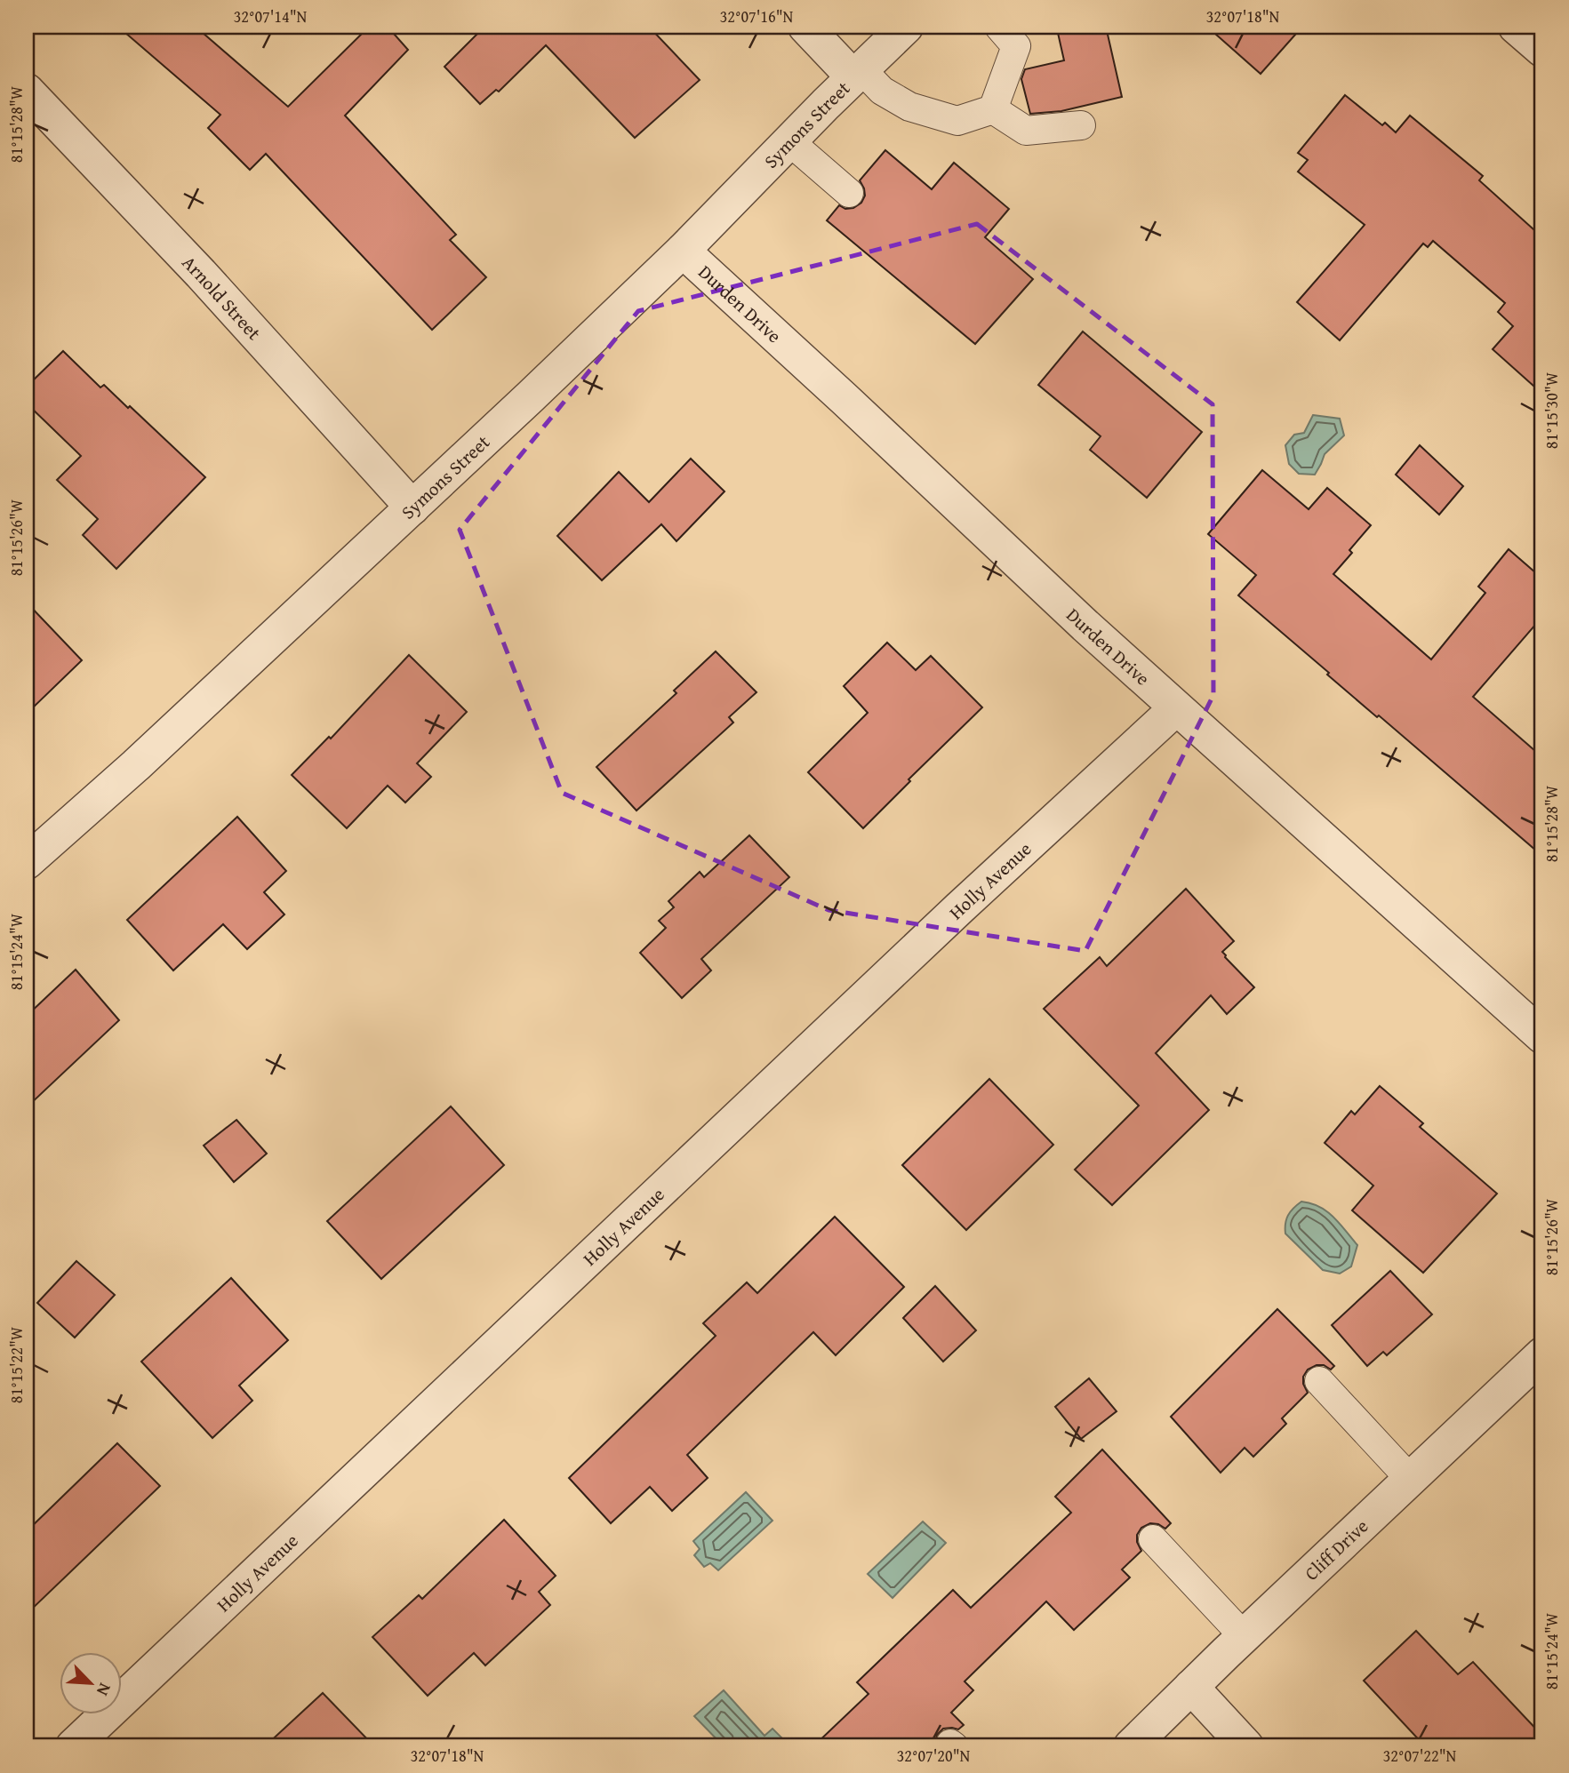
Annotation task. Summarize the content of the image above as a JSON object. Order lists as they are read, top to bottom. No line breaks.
{"streets":{"street":["Symons Street","Arnold Street","Durden Drive","Holly Avenue","Cliff Drive"]},"crossings":[["Symons Street","Arnold Street"],["Symons Street","Durden Drive"],["Durden Drive","Holly Avenue"]],"north":"bottom right","coordinates":["32°07'14\"N","32°07'16\"N","32°07'18\"N","81°15'28\"W","81°15'30\"W","81°15'26\"W","81°15'24\"W","81°15'22\"W","32°07'20\"N","32°07'22\"N"]}
